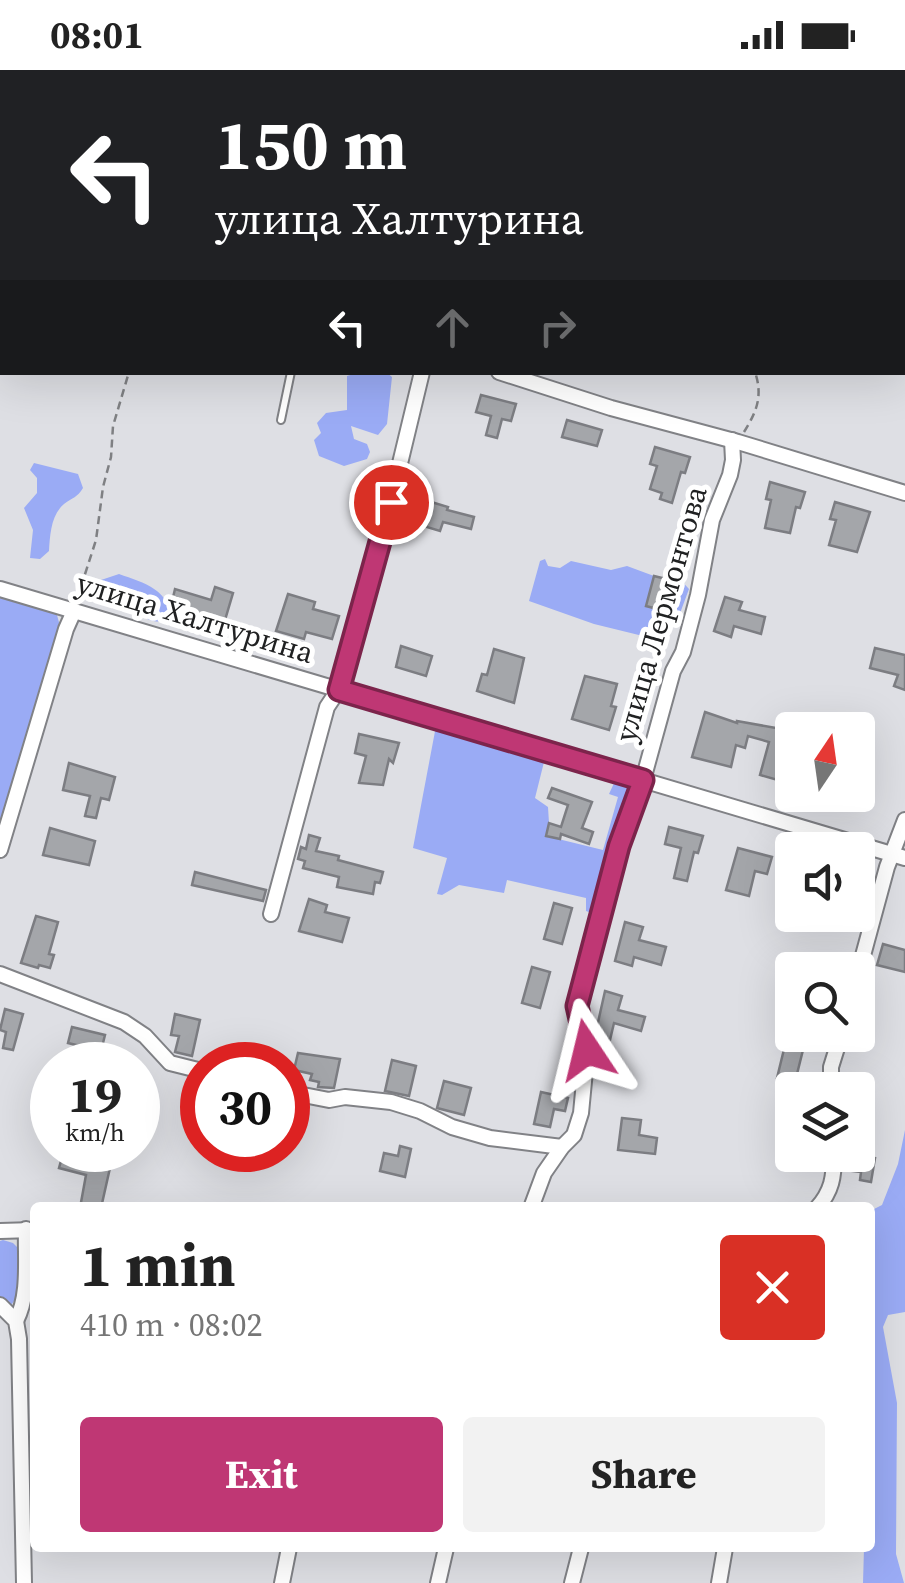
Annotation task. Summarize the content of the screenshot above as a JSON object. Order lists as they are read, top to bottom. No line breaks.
{"streets":{"street":["улица Лермонтова","улица Халтурина"]},"crossings":[["улица Лермонтова","улица Халтурина"]],"north":"top","page":{"status":"08:01","turn":["150 m","улица Халтурина"],"speed":"19 km/h","limit":"30","heading":["1 min","410 m · 08:02"],"buttons":["Exit","Share"]}}
